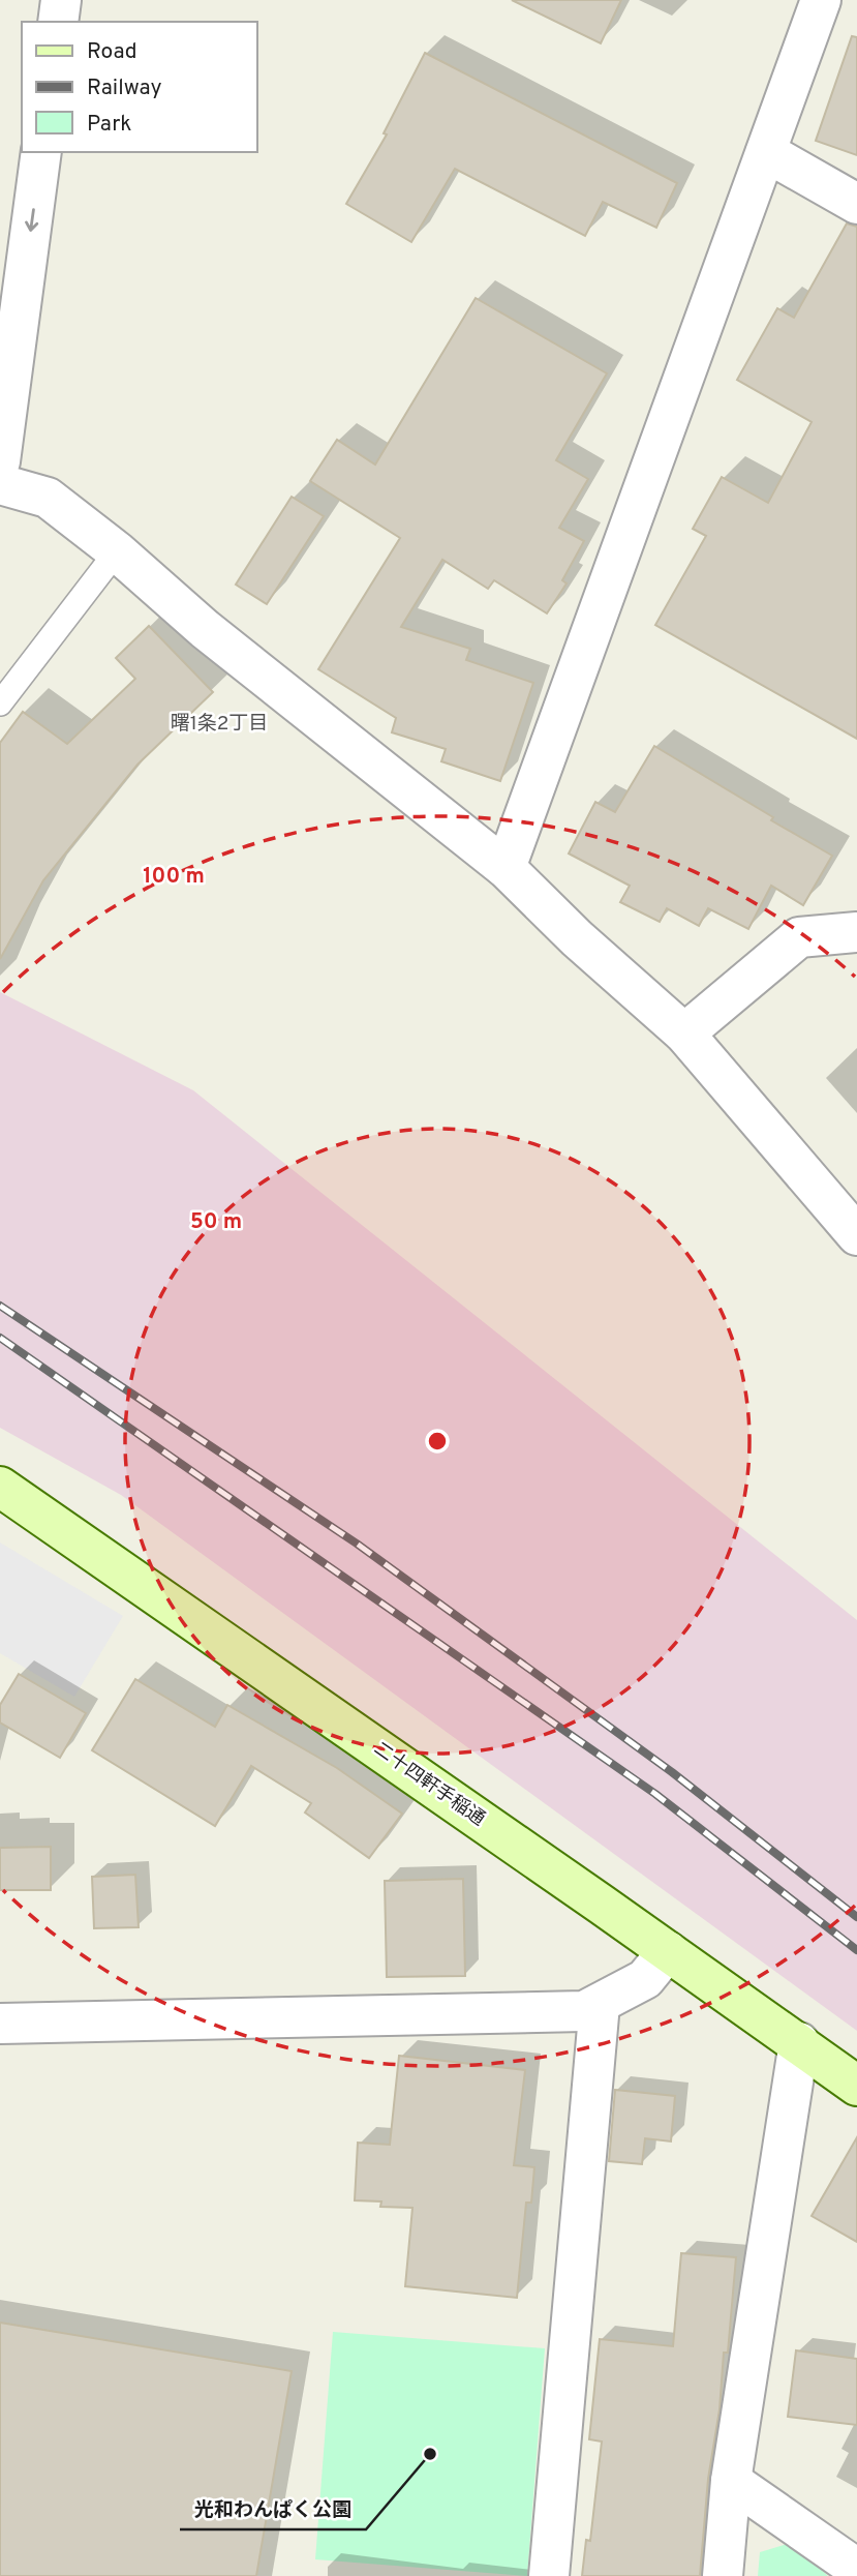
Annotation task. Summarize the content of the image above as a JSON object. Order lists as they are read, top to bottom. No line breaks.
{"streets":{"street":["二十四軒手稲通"]},"districts":["曙1条2丁目"],"places":["光和わんぱく公園"],"legend":["Road","Railway","Park"],"rings":["100 m","50 m"]}
